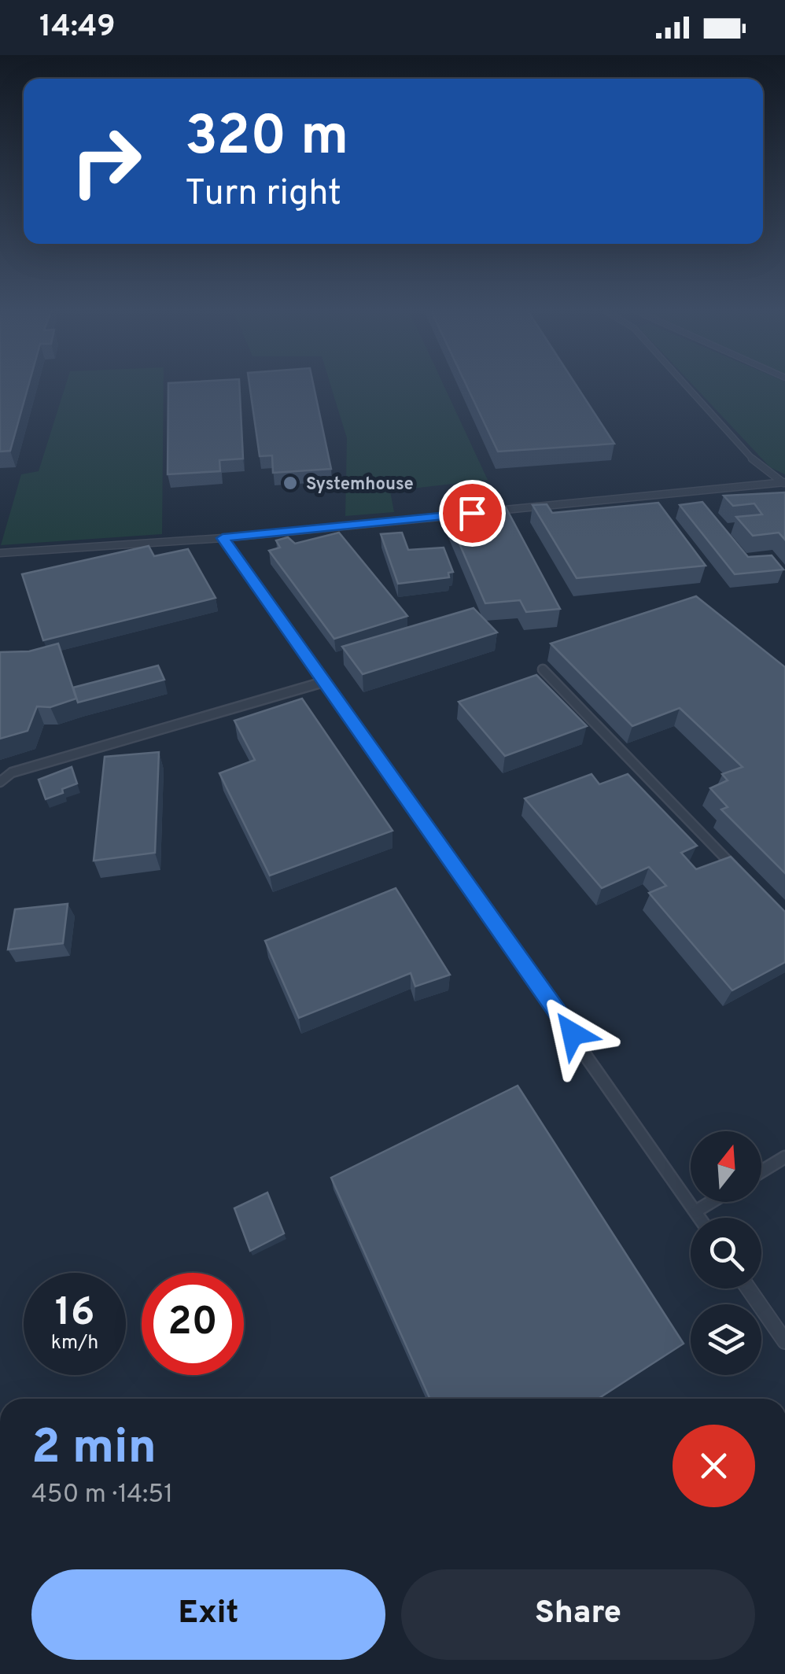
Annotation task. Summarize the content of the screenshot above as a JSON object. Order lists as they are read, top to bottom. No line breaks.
{"places":["Systemhouse"],"north":"top","page":{"status":"14:49","turn":["320 m","Turn right"],"speed":"16 km/h","limit":"20","heading":["2 min","450 m · 14:51"],"buttons":["Exit","Share"]}}
